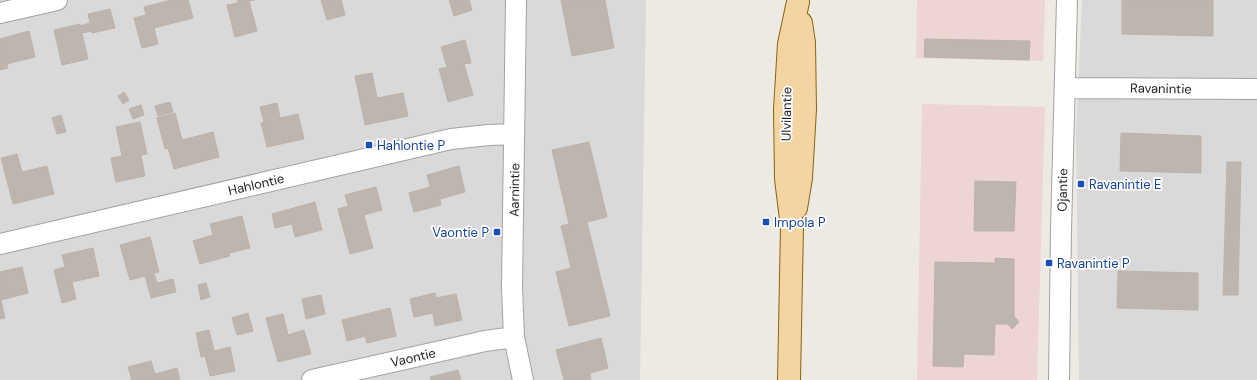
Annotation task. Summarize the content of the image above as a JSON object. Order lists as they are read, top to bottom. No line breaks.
{"streets":{"main road":["Ulvilantie"],"street":["Ravanintie","Hahlontie","Aarnintie","Ojantie","Vaontie"]},"crossings":[["Ravanintie","Ojantie"],["Hahlontie","Aarnintie"],["Aarnintie","Vaontie"]],"places":{"transit":["Hahlontie P","Ravanintie E","Impola P","Vaontie P","Ravanintie P"]}}
